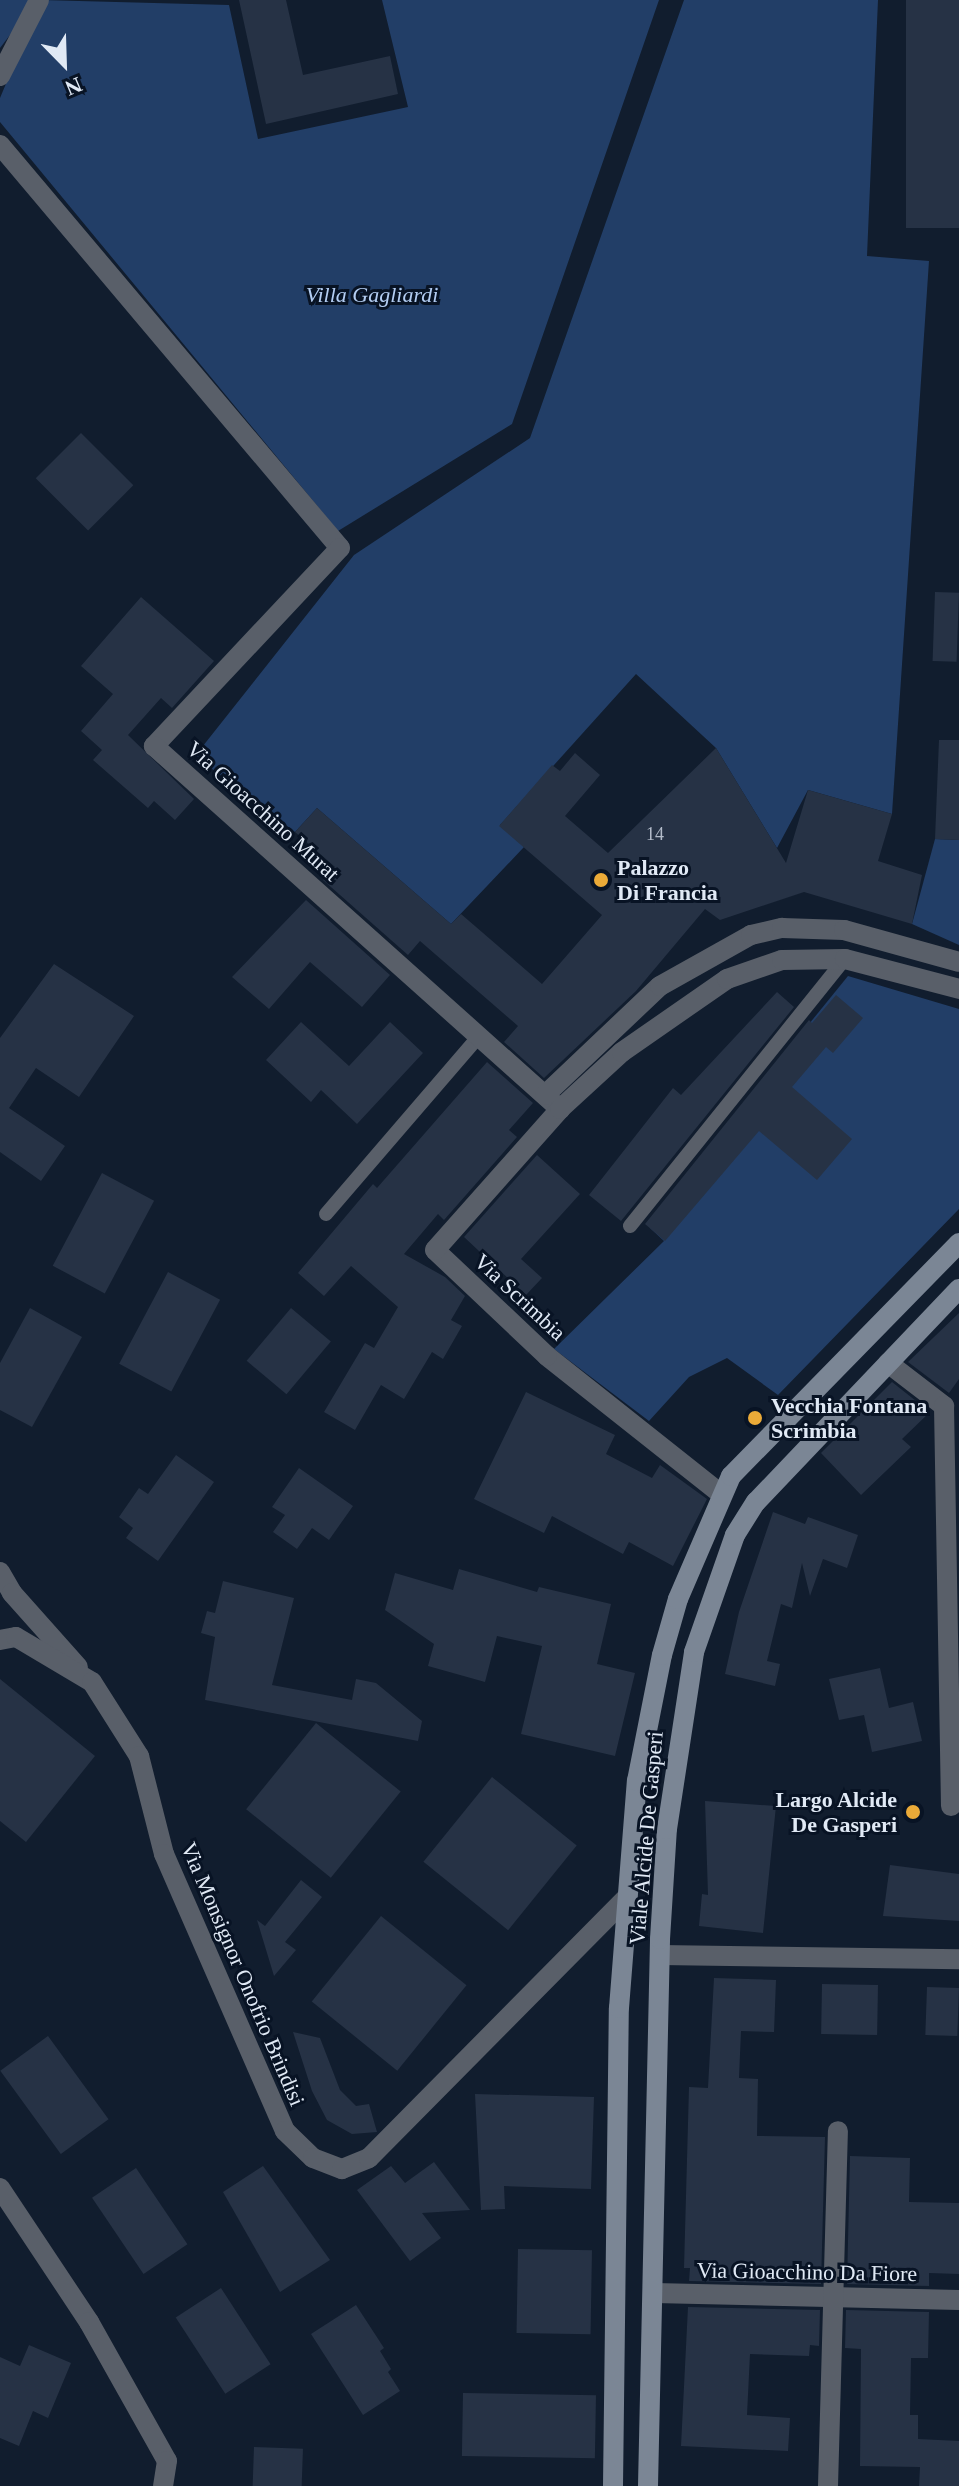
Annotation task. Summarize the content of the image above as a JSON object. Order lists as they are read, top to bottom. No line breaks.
{"streets":{"main road":["Viale Alcide De Gasperi"],"street":["Via Gioacchino Murat","Via Scrimbia","Via Monsignor Onofrio Brindisi","Via Gioacchino Da Fiore"]},"crossings":[["Via Gioacchino Murat","Via Scrimbia"],["Via Scrimbia","Viale Alcide De Gasperi"],["Viale Alcide De Gasperi","Via Monsignor Onofrio Brindisi"],["Viale Alcide De Gasperi","Via Gioacchino Da Fiore"]],"parks":["Villa Gagliardi"],"places":["Palazzo Di Francia","Vecchia Fontana Scrimbia","Largo Alcide De Gasperi"],"house_numbers":["14"],"north":"bottom right"}
